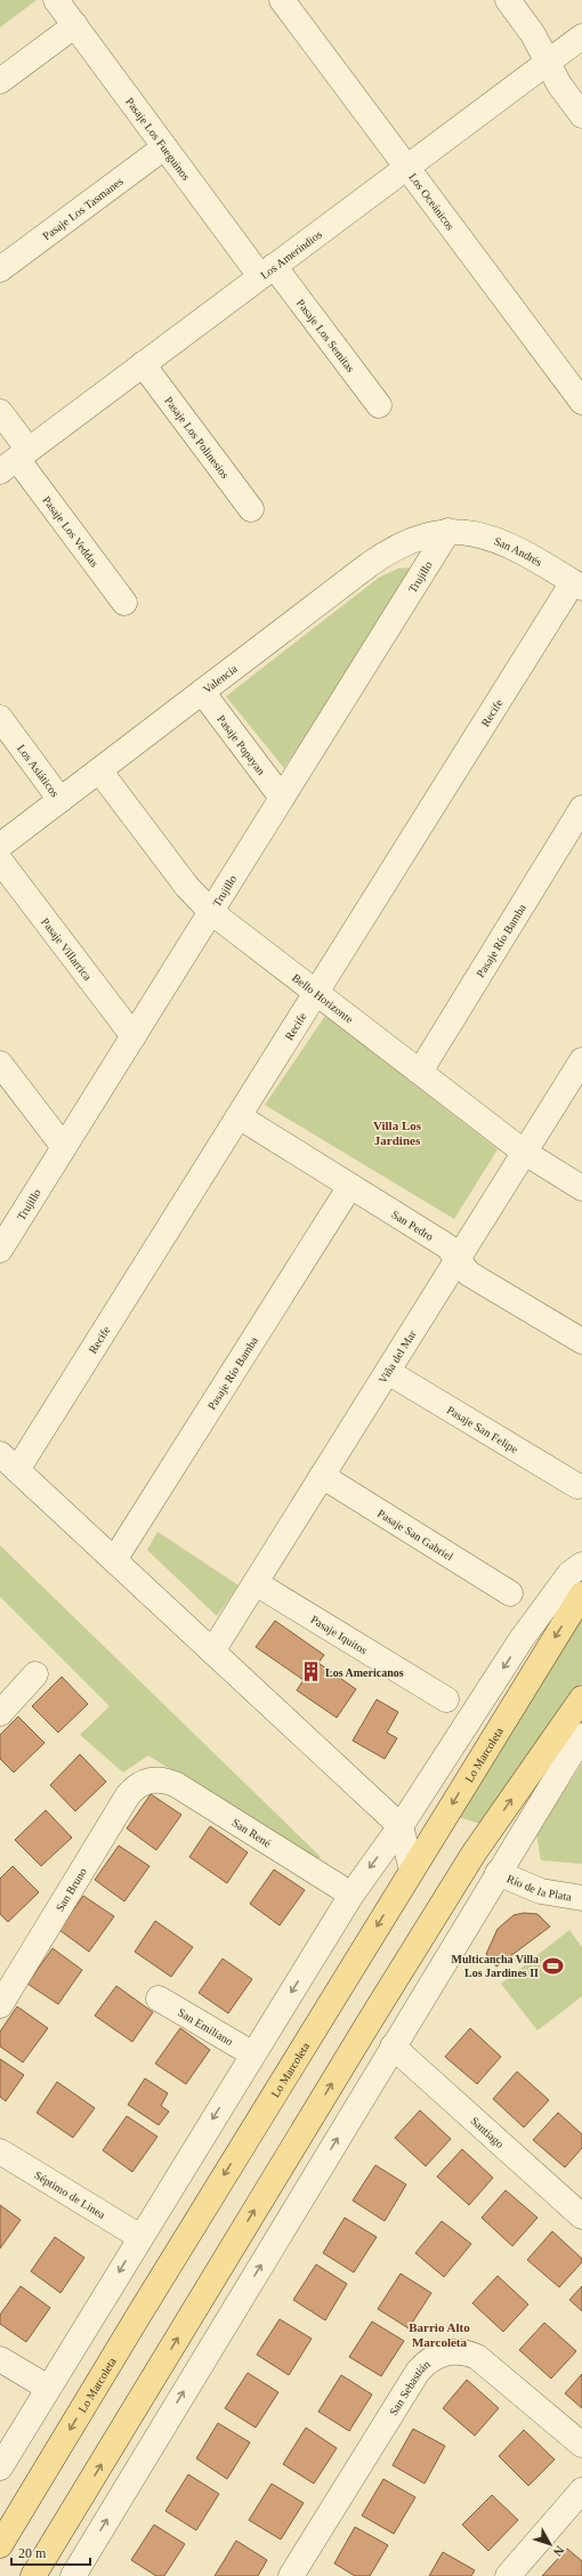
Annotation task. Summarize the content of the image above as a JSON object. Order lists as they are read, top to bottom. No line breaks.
{"streets":{"main road":["Lo Marcoleta"],"street":["Pasaje Los Fueguinos","Los Oceánicos","Pasaje Los Tasmanes","Los Amerindios","Pasaje Los Semitas","Pasaje Los Polinesios","Pasaje Los Veddas","San Andrés","Trujillo","Valencia","Recife","Pasaje Popayan","Los Asiáticos","Pasaje Río Bamba","Pasaje Villarrica","Bello Horizonte","San Pedro","Viña del Mar","Pasaje San Felipe","Pasaje San Gabriel","Pasaje Iquitos","San René","Río de la Plata","San Bruno","San Emiliano","Santiago","Séptimo de Línea","San Sebastián"]},"crossings":[["Pasaje Los Fueguinos","Pasaje Los Tasmanes"],["Pasaje Los Fueguinos","Los Amerindios"],["Pasaje Los Fueguinos","Pasaje Los Semitas"],["Los Oceánicos","Los Amerindios"],["Los Amerindios","Pasaje Los Semitas"],["Los Amerindios","Pasaje Los Polinesios"],["Los Amerindios","Pasaje Los Veddas"],["San Andrés","Trujillo"],["San Andrés","Valencia"],["San Andrés","Recife"],["Trujillo","Valencia"],["Trujillo","Pasaje Popayan"],["Trujillo","Pasaje Villarrica"],["Trujillo","Bello Horizonte"],["Valencia","Pasaje Popayan"],["Valencia","Los Asiáticos"],["Valencia","Bello Horizonte"],["Recife","Bello Horizonte"],["Recife","San Pedro"],["Pasaje Río Bamba","Bello Horizonte"],["Pasaje Río Bamba","San Pedro"],["Bello Horizonte","Viña del Mar"],["San Pedro","Viña del Mar"],["Viña del Mar","Pasaje San Felipe"],["Viña del Mar","Pasaje San Gabriel"],["Viña del Mar","Pasaje Iquitos"],["San René","San Bruno"]],"districts":["Villa Los Jardines","Barrio Alto Marcoleta"],"places":{"building":["Los Americanos"],"sports":["Multicancha Villa Los Jardines II"]},"scale_bar":"20 m","north":"bottom right"}
